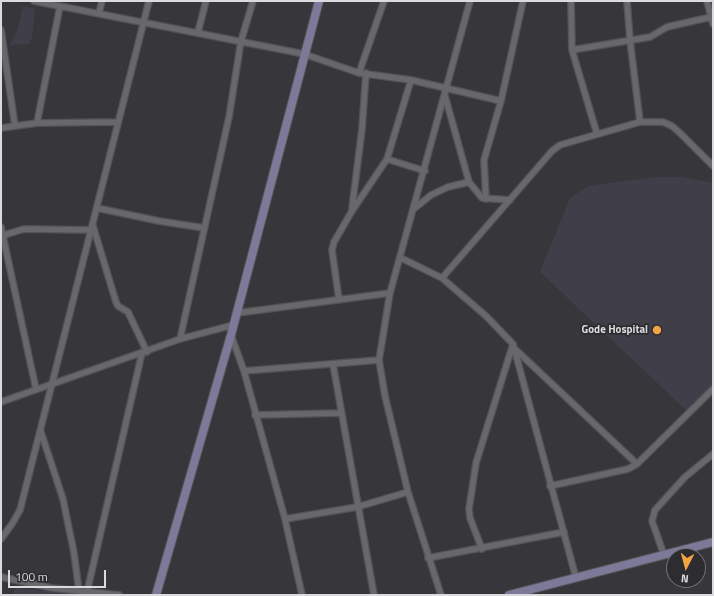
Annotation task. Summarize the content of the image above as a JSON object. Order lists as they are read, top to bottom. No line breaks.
{"places":["Gode Hospital"],"scale_bar":"100 m","north":"bottom"}
